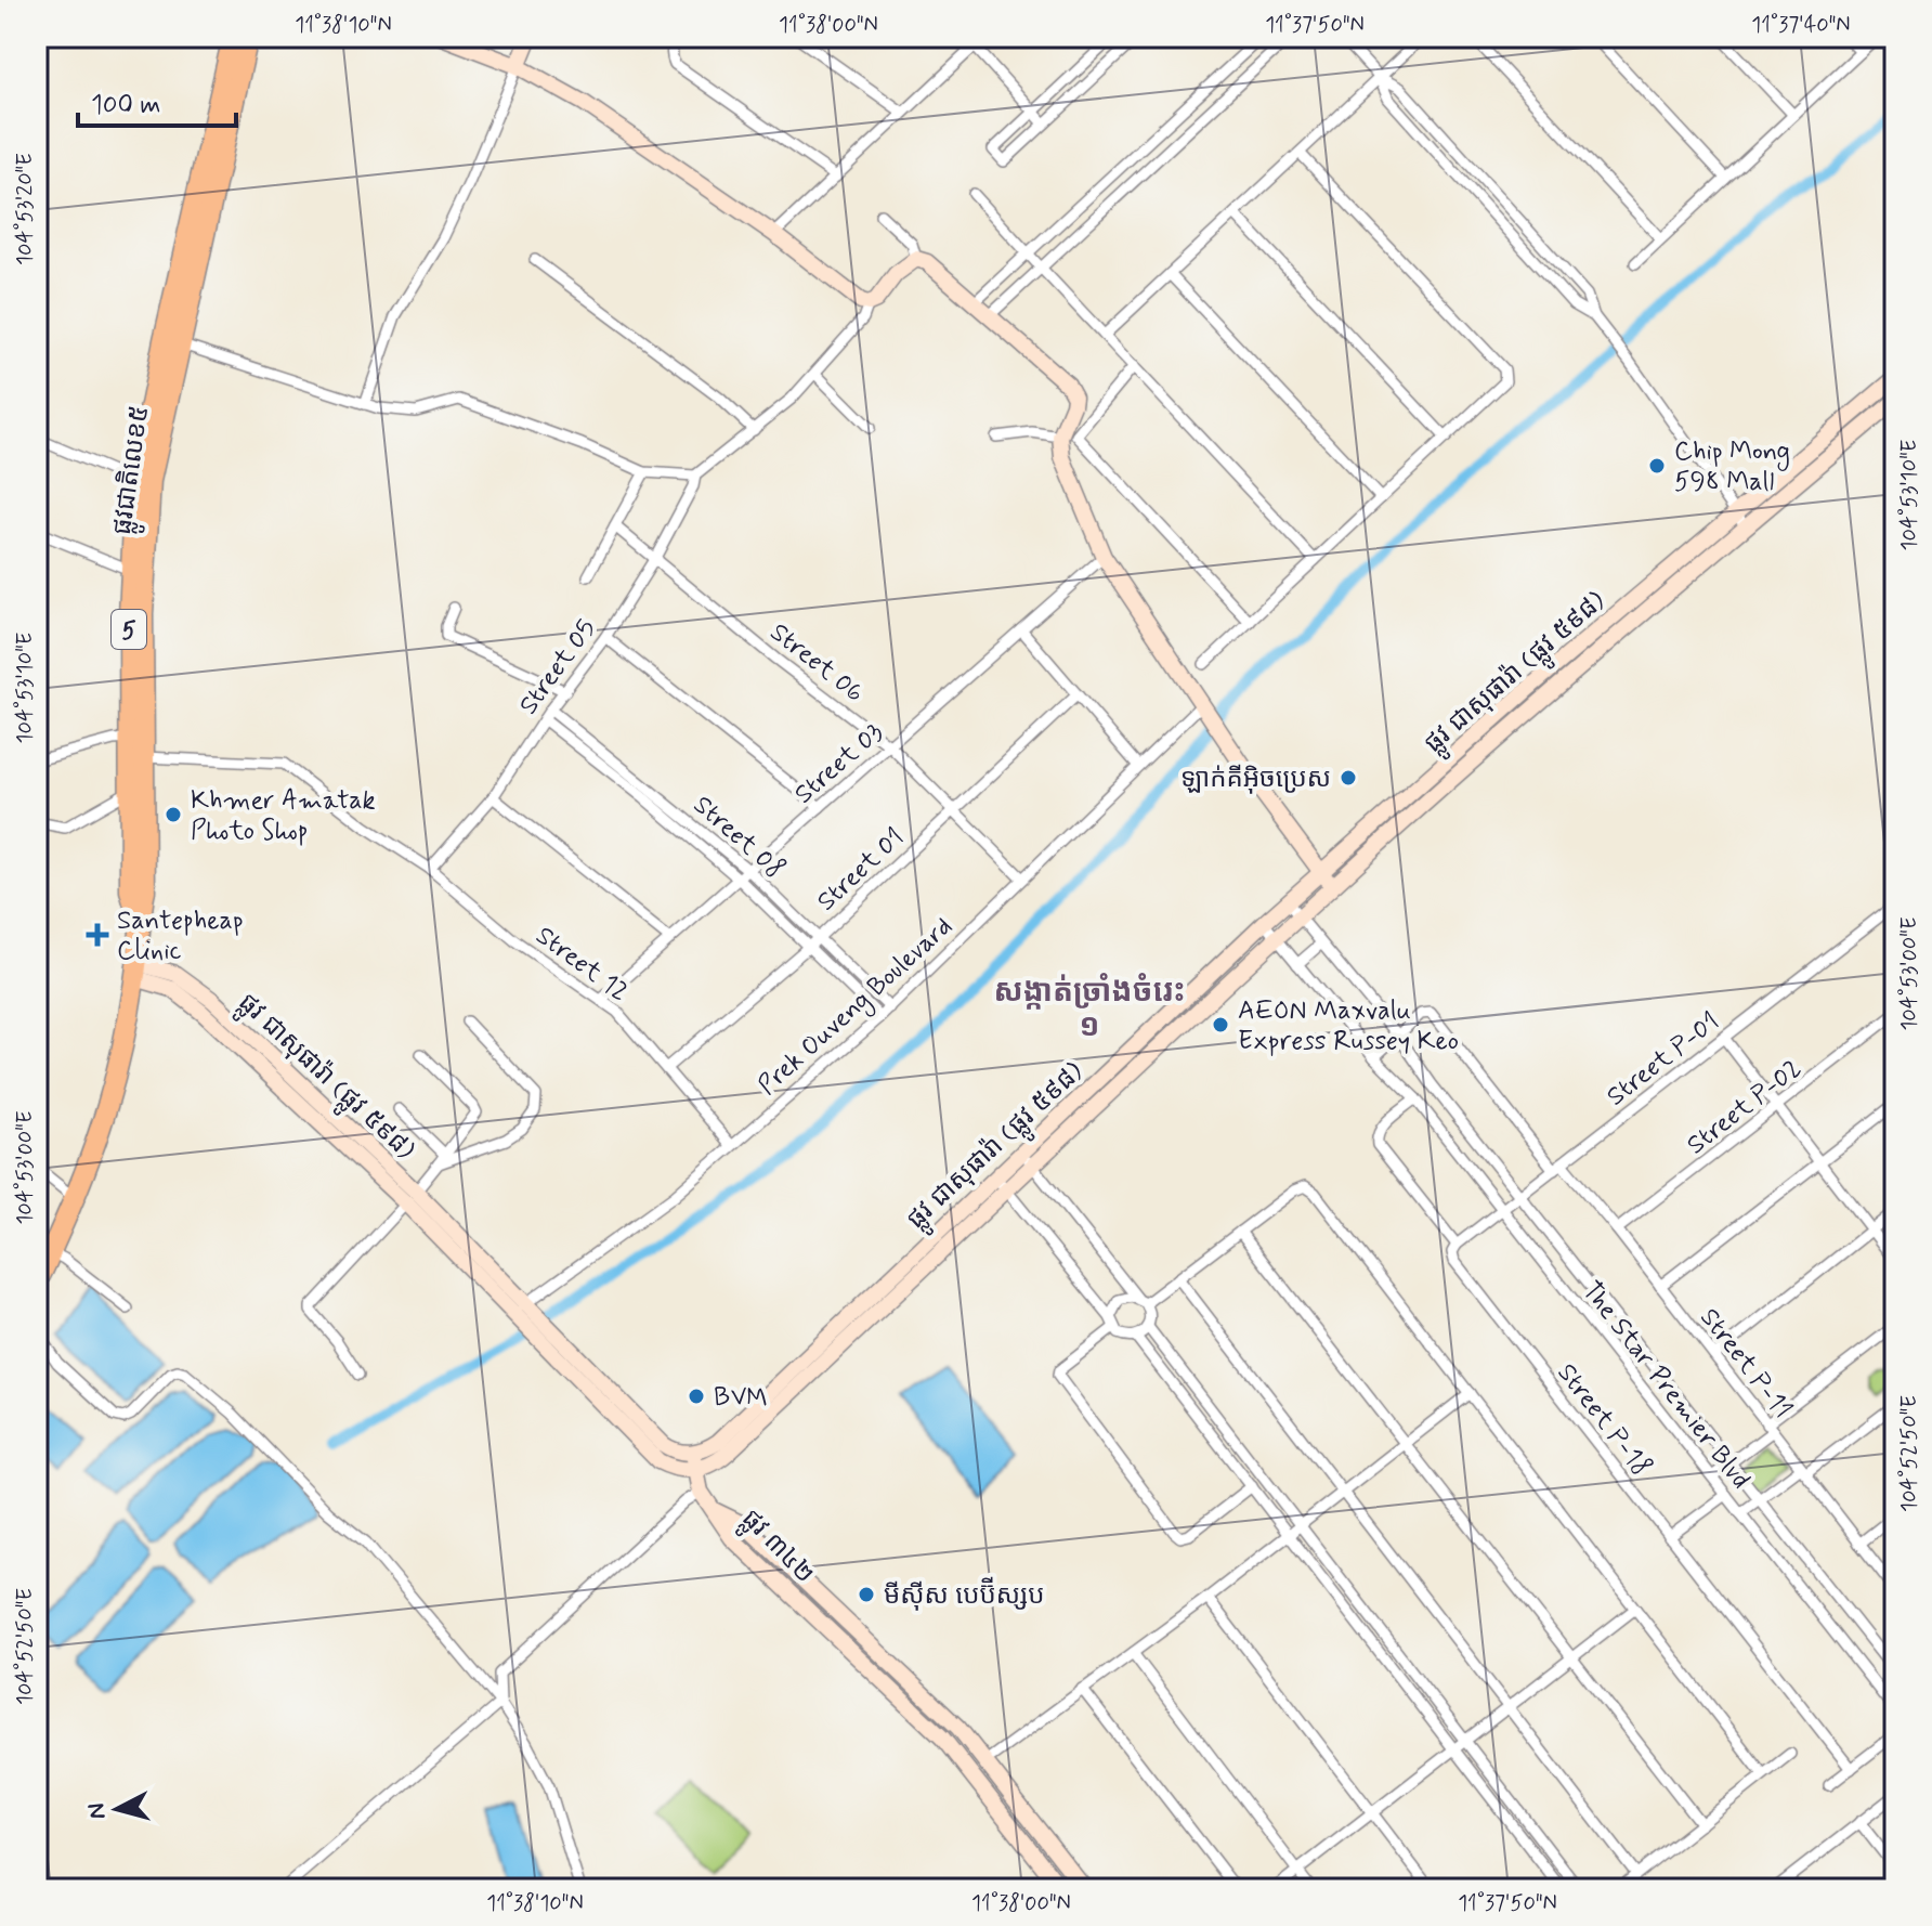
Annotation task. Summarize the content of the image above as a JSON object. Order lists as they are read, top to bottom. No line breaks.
{"streets":{"highway":["ផ្លូវជាតិលេខ៥","5"],"main road":["ផ្លូវ ជាសុផារ៉ា (ផ្លូវ ៥៩៨)","ផ្លូវ ៣៤២"],"street":["Street 06","Street 05","Street 03","Street 08","Street 01","Street 12","Prek Ouveng Boulevard","Street P-01","Street P-02","Street P-11","The Star Premier Blvd","Street P-18"]},"crossings":[["ផ្លូវជាតិលេខ៥","ផ្លូវ ជាសុផារ៉ា (ផ្លូវ ៥៩៨)"],["ផ្លូវជាតិលេខ៥","Street 12"],["Street 06","Street 05"],["Street 06","Street 03"],["Street 06","Street 01"],["Street 06","Prek Ouveng Boulevard"],["Street 05","Street 12"],["ផ្លូវ ជាសុផារ៉ា (ផ្លូវ ៥៩៨)","Prek Ouveng Boulevard"],["ផ្លូវ ជាសុផារ៉ា (ផ្លូវ ៥៩៨)","The Star Premier Blvd"],["Street 03","Street 08"],["Street 03","Street 12"],["Street 08","Street 01"],["Street 08","Prek Ouveng Boulevard"],["Street 01","Street 12"],["Street 12","Prek Ouveng Boulevard"],["Street P-01","Street P-11"],["Street P-01","The Star Premier Blvd"],["Street P-01","Street P-18"],["Street P-02","Street P-11"],["Street P-11","The Star Premier Blvd"],["The Star Premier Blvd","Street P-18"]],"districts":["សង្កាត់ច្រាំងចំរេះ ១"],"places":{"other":["Chip Mong 598 Mall","ឡាក់គីអ៊ិចប្រេស","Khmer Amatak Photo Shop","AEON Maxvalu Express Russey Keo","BVM","មីសុីស បេប៊ីស្សប"],"health":["Santepheap Clinic"]},"scale_bar":"100 m","north":"left","coordinates":["11°38'10\"N","11°38'00\"N","11°37'50\"N","11°37'40\"N","104°53'20\"E","104°53'10\"E","104°53'00\"E","104°52'50\"E"]}
